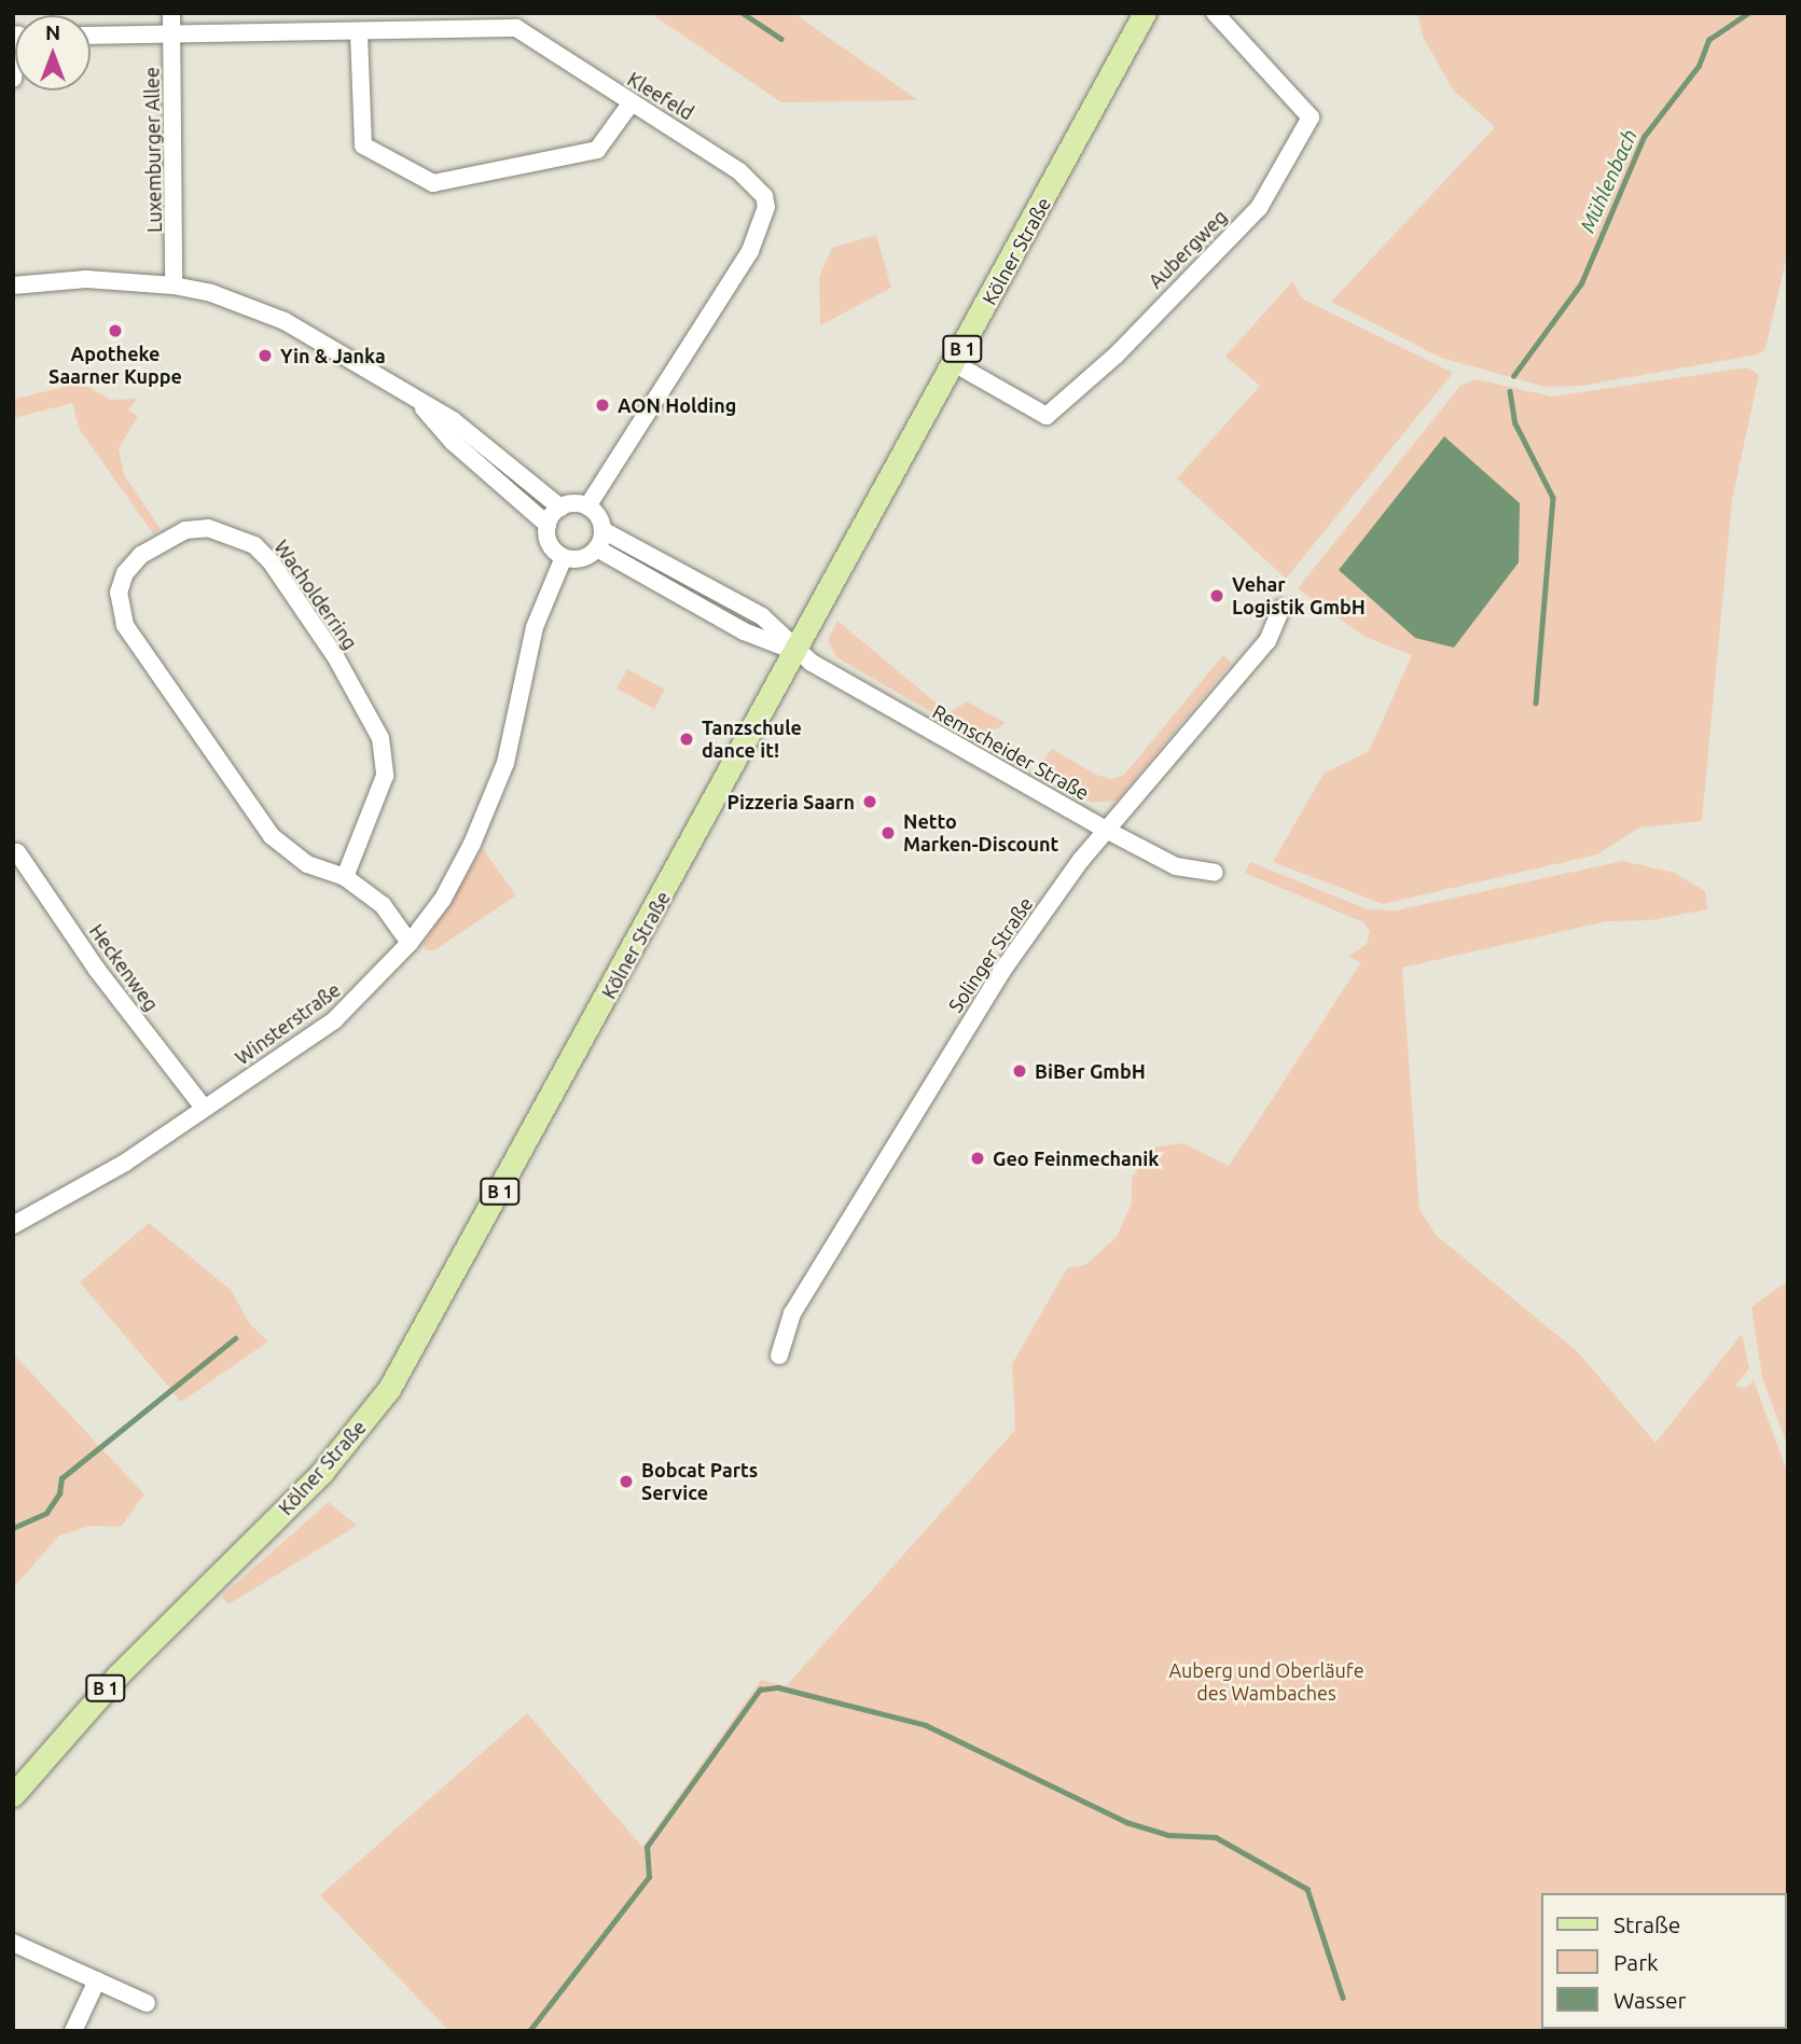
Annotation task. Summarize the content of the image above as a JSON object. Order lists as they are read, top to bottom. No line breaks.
{"streets":{"main road":["Kölner Straße","B 1"],"street":["Kleefeld","Luxemburger Allee","Aubergweg","Wacholderring","Remscheider Straße","Solinger Straße","Heckenweg","Winsterstraße"]},"crossings":[["Kleefeld","Luxemburger Allee"],["Kleefeld","Winsterstraße"],["Aubergweg","Kölner Straße"],["Kölner Straße","Remscheider Straße"],["Wacholderring","Winsterstraße"],["Remscheider Straße","Solinger Straße"],["Heckenweg","Winsterstraße"]],"water":["Mühlenbach"],"parks":["Auberg und Oberläufe des Wambaches"],"places":["Apotheke Saarner Kuppe","Yin & Janka","AON Holding","Vehar Logistik GmbH","Tanzschule dance it!","Pizzeria Saarn","Netto Marken-Discount","BiBer GmbH","Geo Feinmechanik","Bobcat Parts Service"],"legend":["Straße","Park","Wasser"],"north":"top"}
